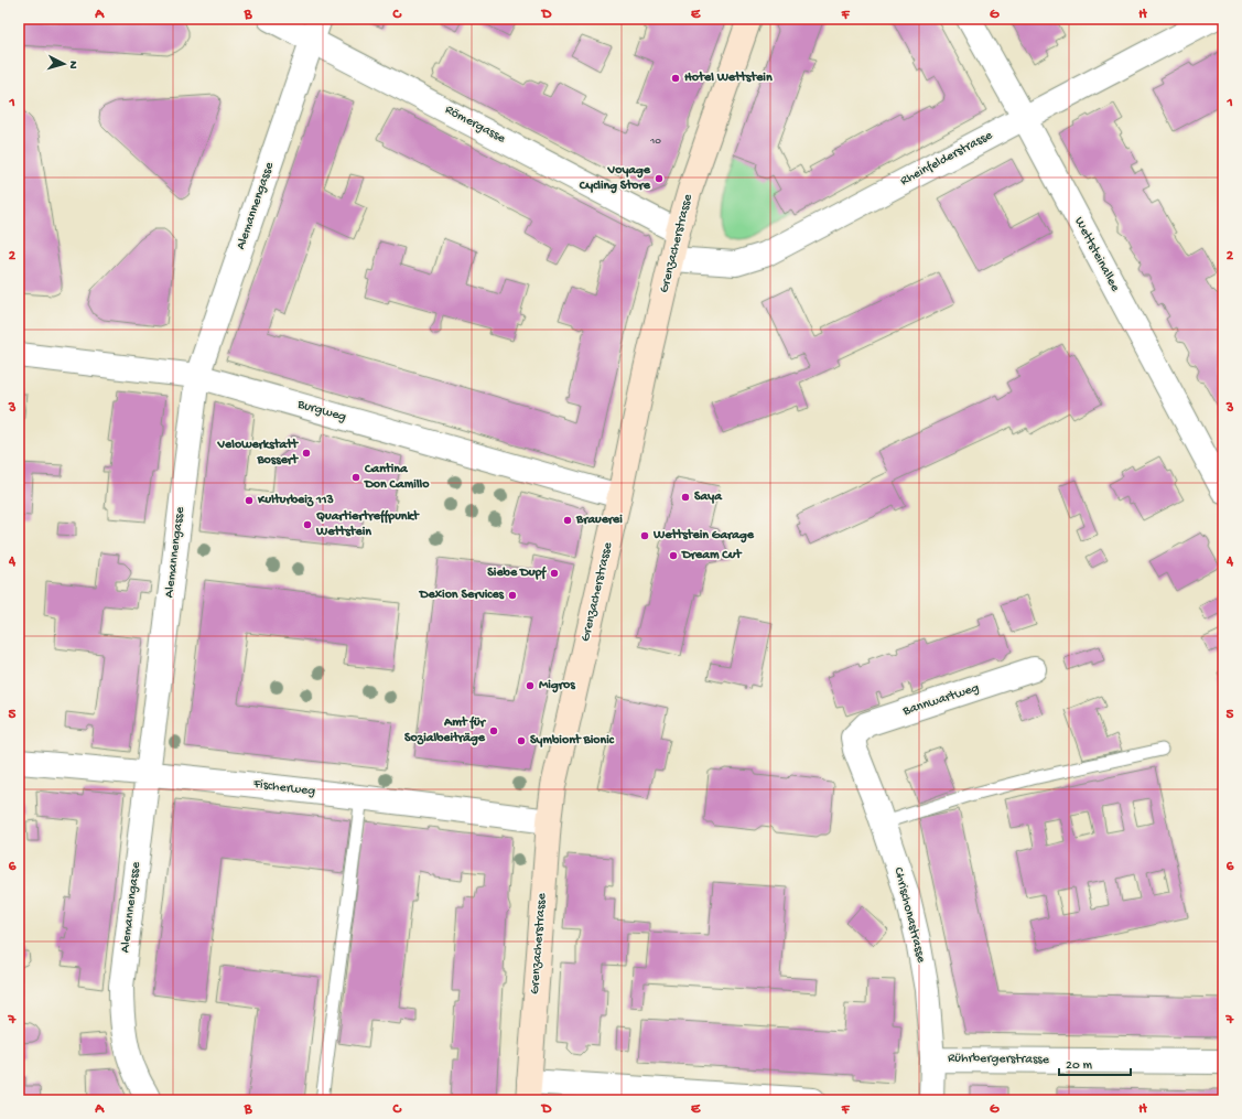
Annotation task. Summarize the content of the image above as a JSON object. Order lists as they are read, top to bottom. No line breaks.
{"streets":{"main road":["Grenzacherstrasse"],"street":["Römergasse","Rheinfelderstrasse","Alemannengasse","Wettsteinallee","Burgweg","Bannwartweg","Fischerweg","Chrischonastrasse","Rührbergerstrasse"]},"crossings":[["Römergasse","Alemannengasse"],["Römergasse","Grenzacherstrasse"],["Rheinfelderstrasse","Grenzacherstrasse"],["Rheinfelderstrasse","Wettsteinallee"],["Alemannengasse","Burgweg"],["Alemannengasse","Fischerweg"],["Grenzacherstrasse","Burgweg"],["Grenzacherstrasse","Fischerweg"],["Bannwartweg","Chrischonastrasse"],["Chrischonastrasse","Rührbergerstrasse"]],"places":["Hotel Wettstein","Voyage Cycling Store","Velowerkstatt Bossert","Cantina Don Camillo","Saya","Kulturbeiz 113","Brauerei","Quartiertreffpunkt Wettstein","Wettstein Garage","Dream Cut","Siebe Dupf","Dexion Services","Migros","Amt für Sozialbeiträge","Symbiont Bionic"],"house_numbers":["10"],"scale_bar":"20 m","north":"right","grid":{"columns":["A","B","C","D","E","F","G","H"],"rows":["1","2","3","4","5","6","7"]}}
